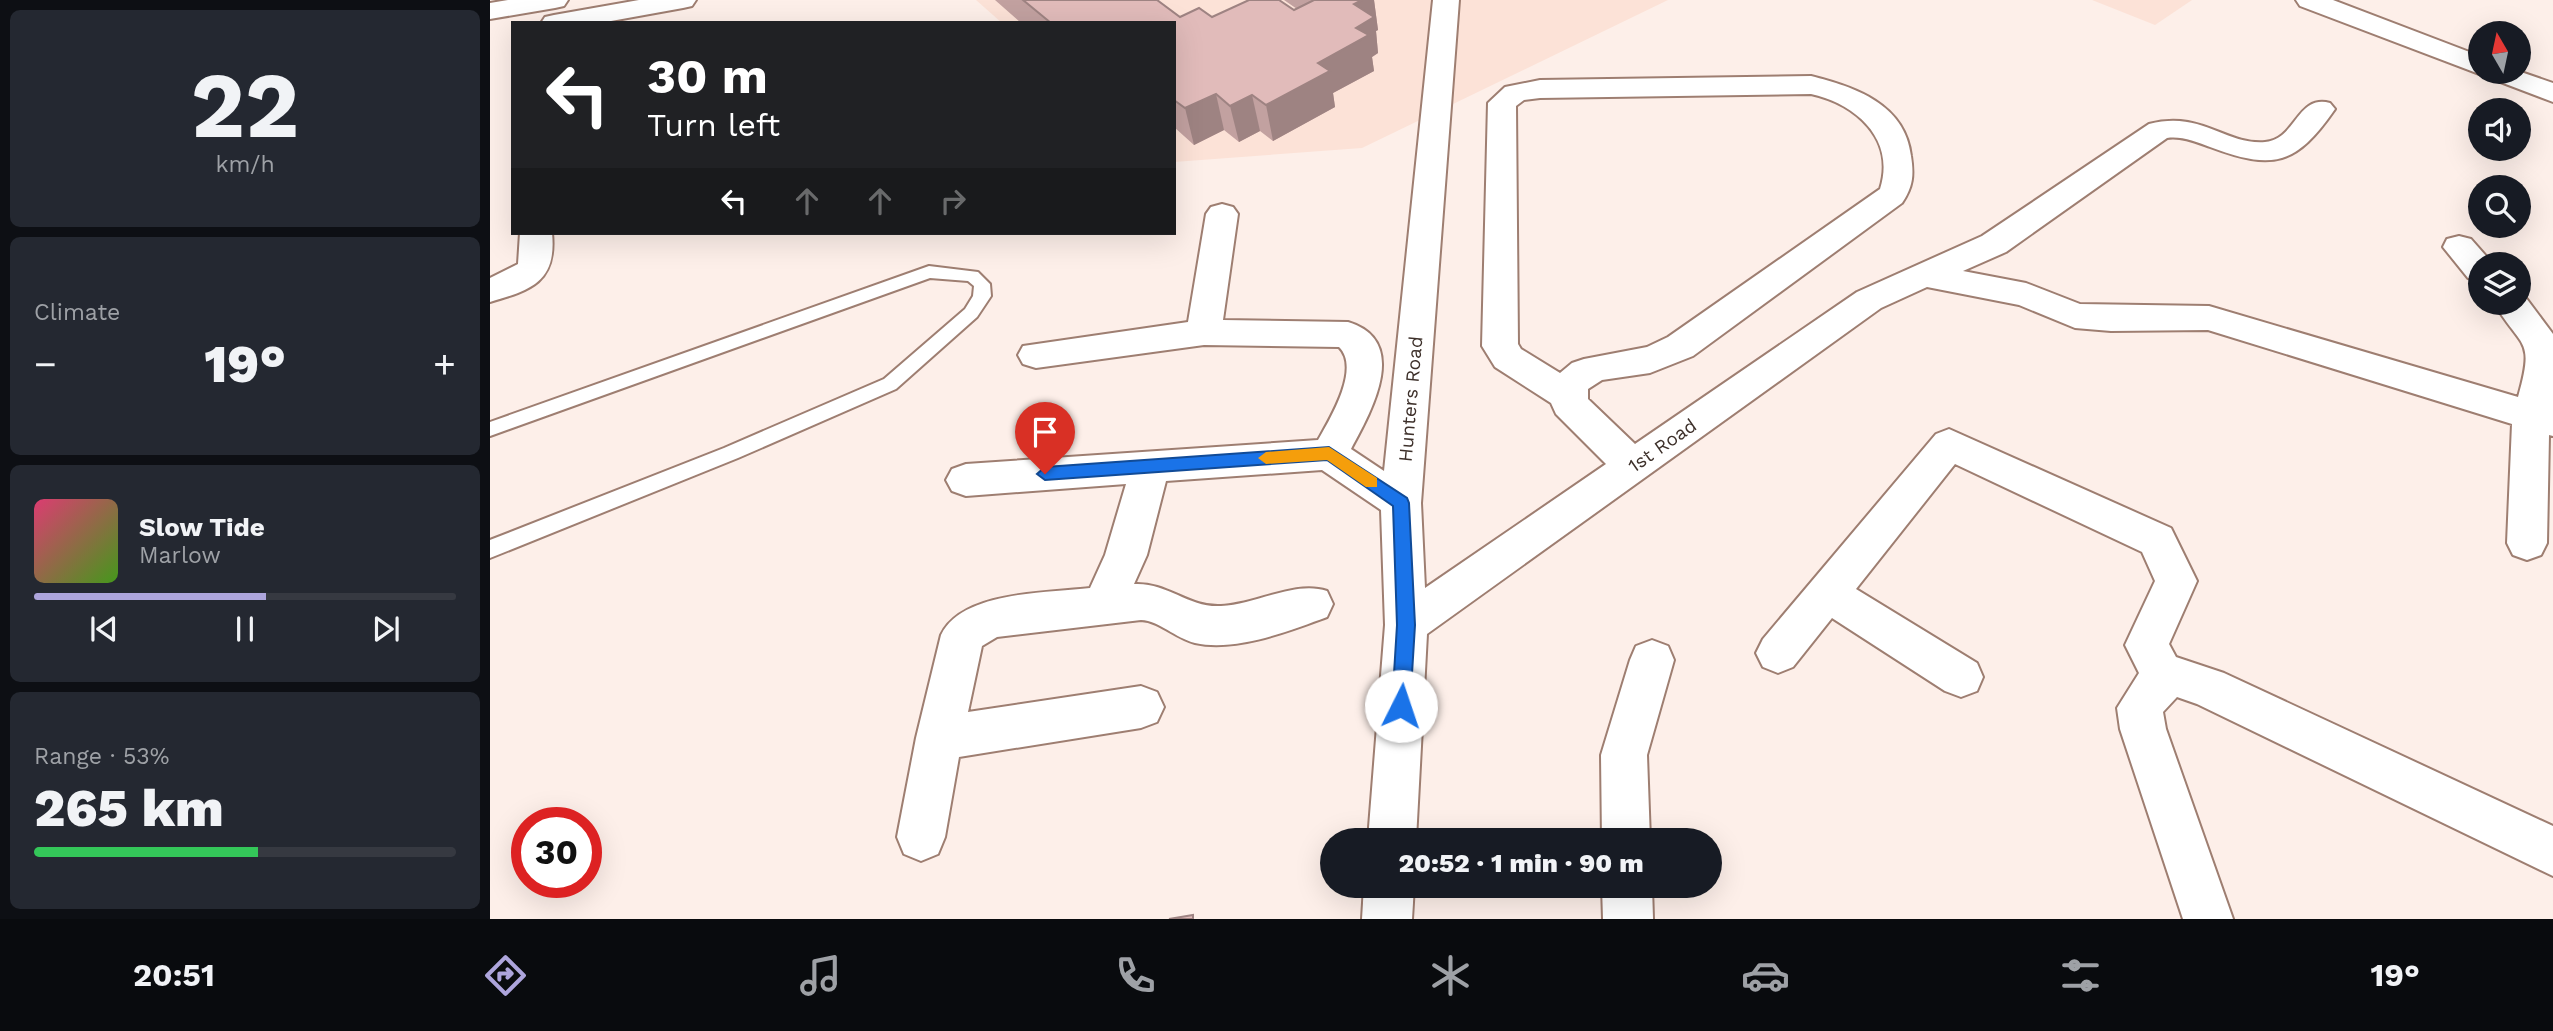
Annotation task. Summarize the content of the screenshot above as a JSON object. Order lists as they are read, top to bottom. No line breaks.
{"streets":{"street":["Hunters Road","1st Road"]},"crossings":[["Hunters Road","1st Road"]],"north":"top","page":{"tile":[["22","km/h"],"Climate",["Range · 53%","265 km"]],"turn":["30 m","Turn left"],"heat":["−","19°","+"],"song":["Slow Tide","Marlow"],"limit":"30","trip":"20:52 · 1 min · 90 m","tabs":["20:51","19°"]}}
